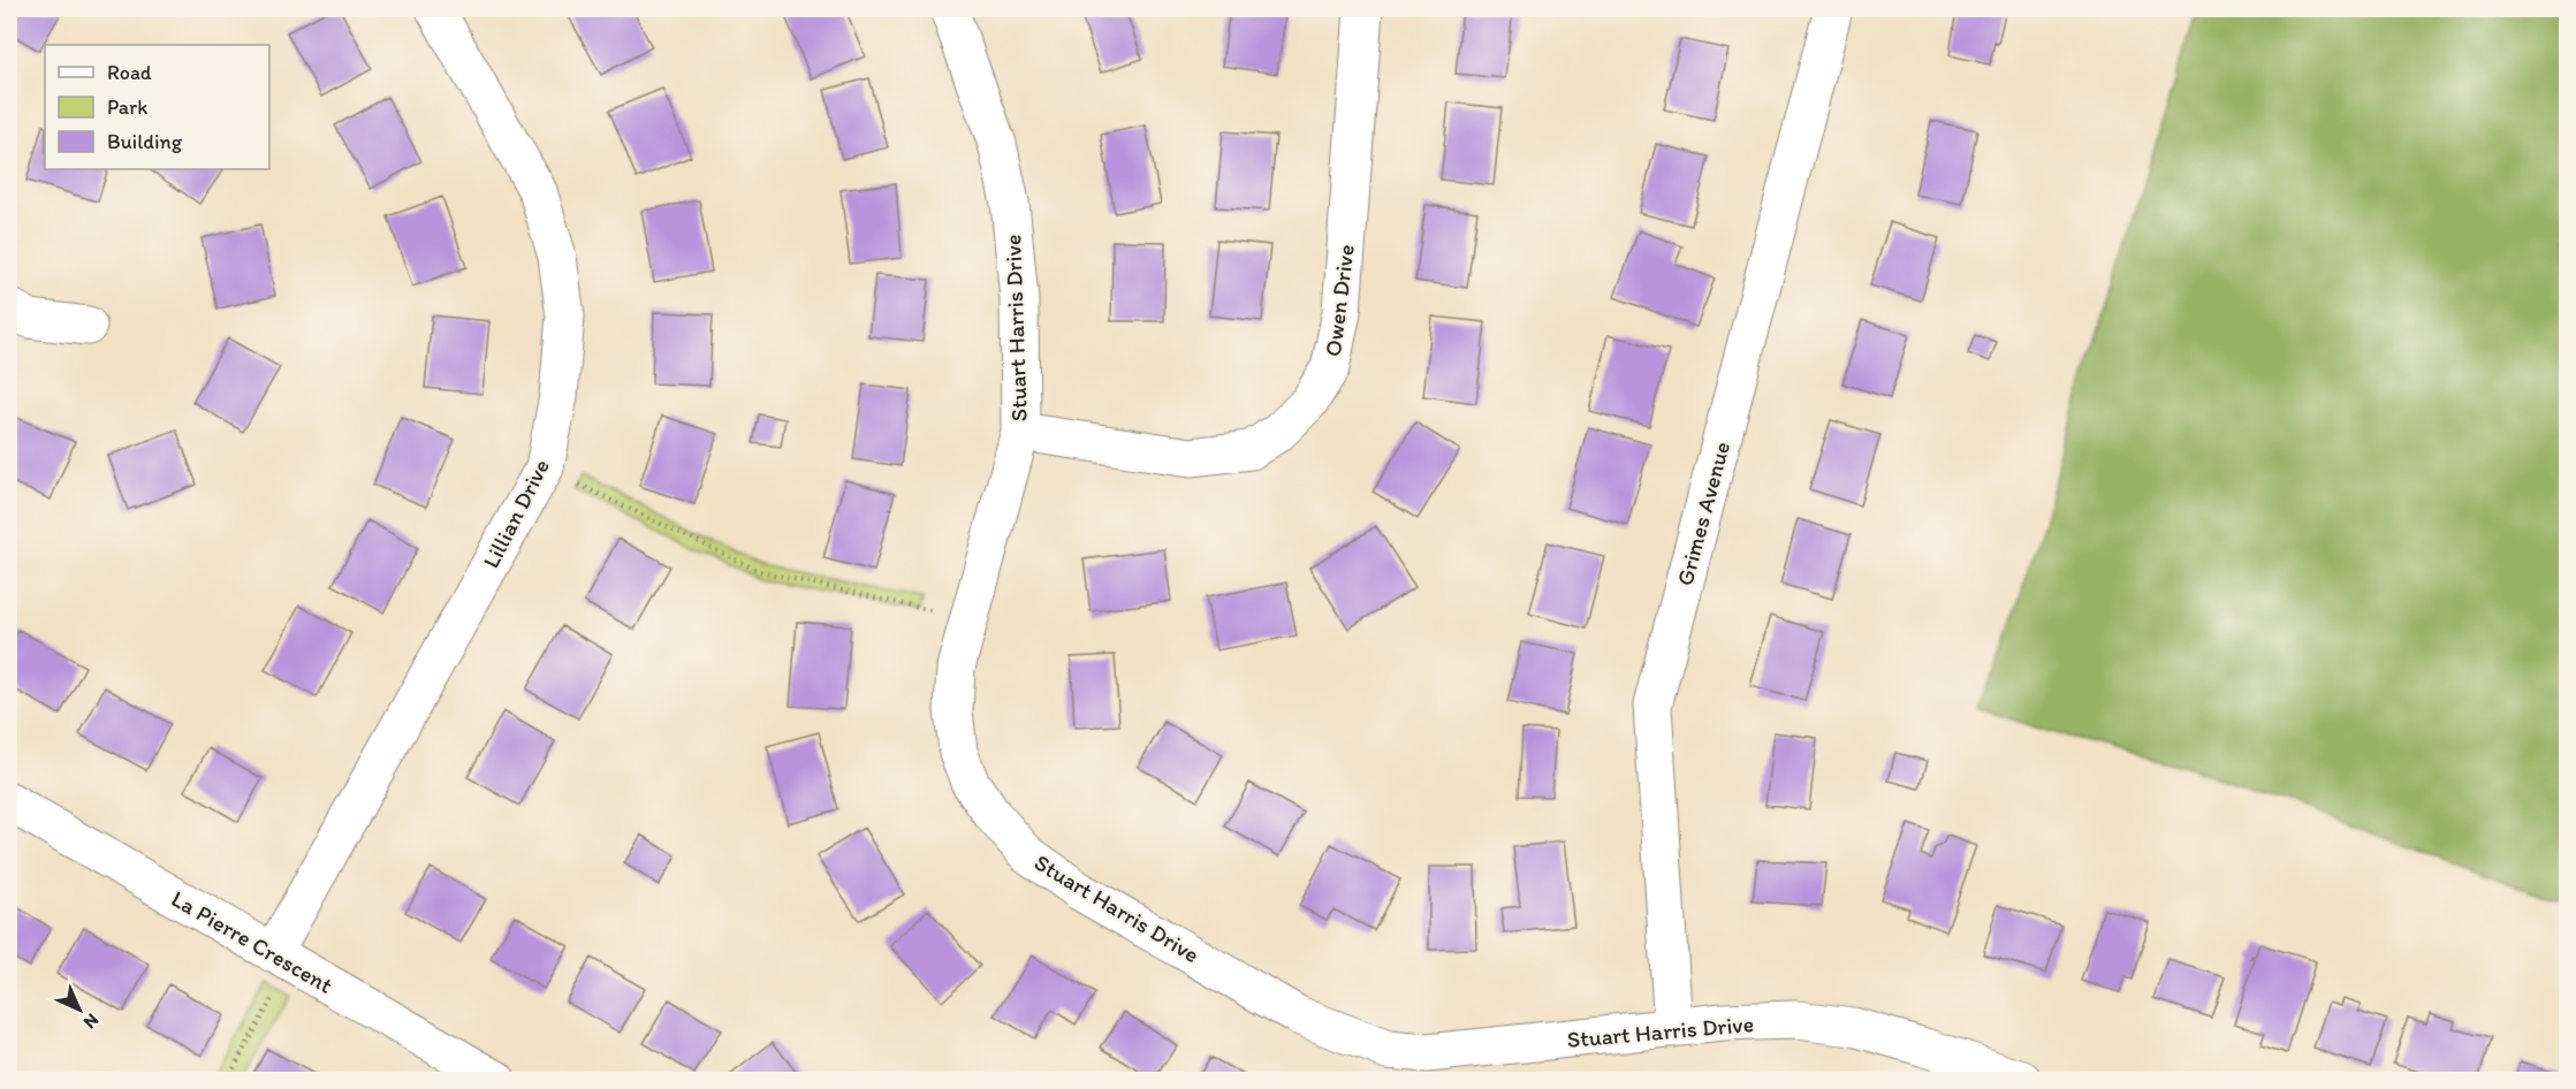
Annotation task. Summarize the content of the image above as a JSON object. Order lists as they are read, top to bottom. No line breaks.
{"streets":{"street":["Owen Drive","Stuart Harris Drive","Lillian Drive","Grimes Avenue","La Pierre Crescent"]},"crossings":[["Owen Drive","Stuart Harris Drive"],["Stuart Harris Drive","Grimes Avenue"],["Lillian Drive","La Pierre Crescent"]],"legend":["Road","Park","Building"],"north":"bottom right"}
